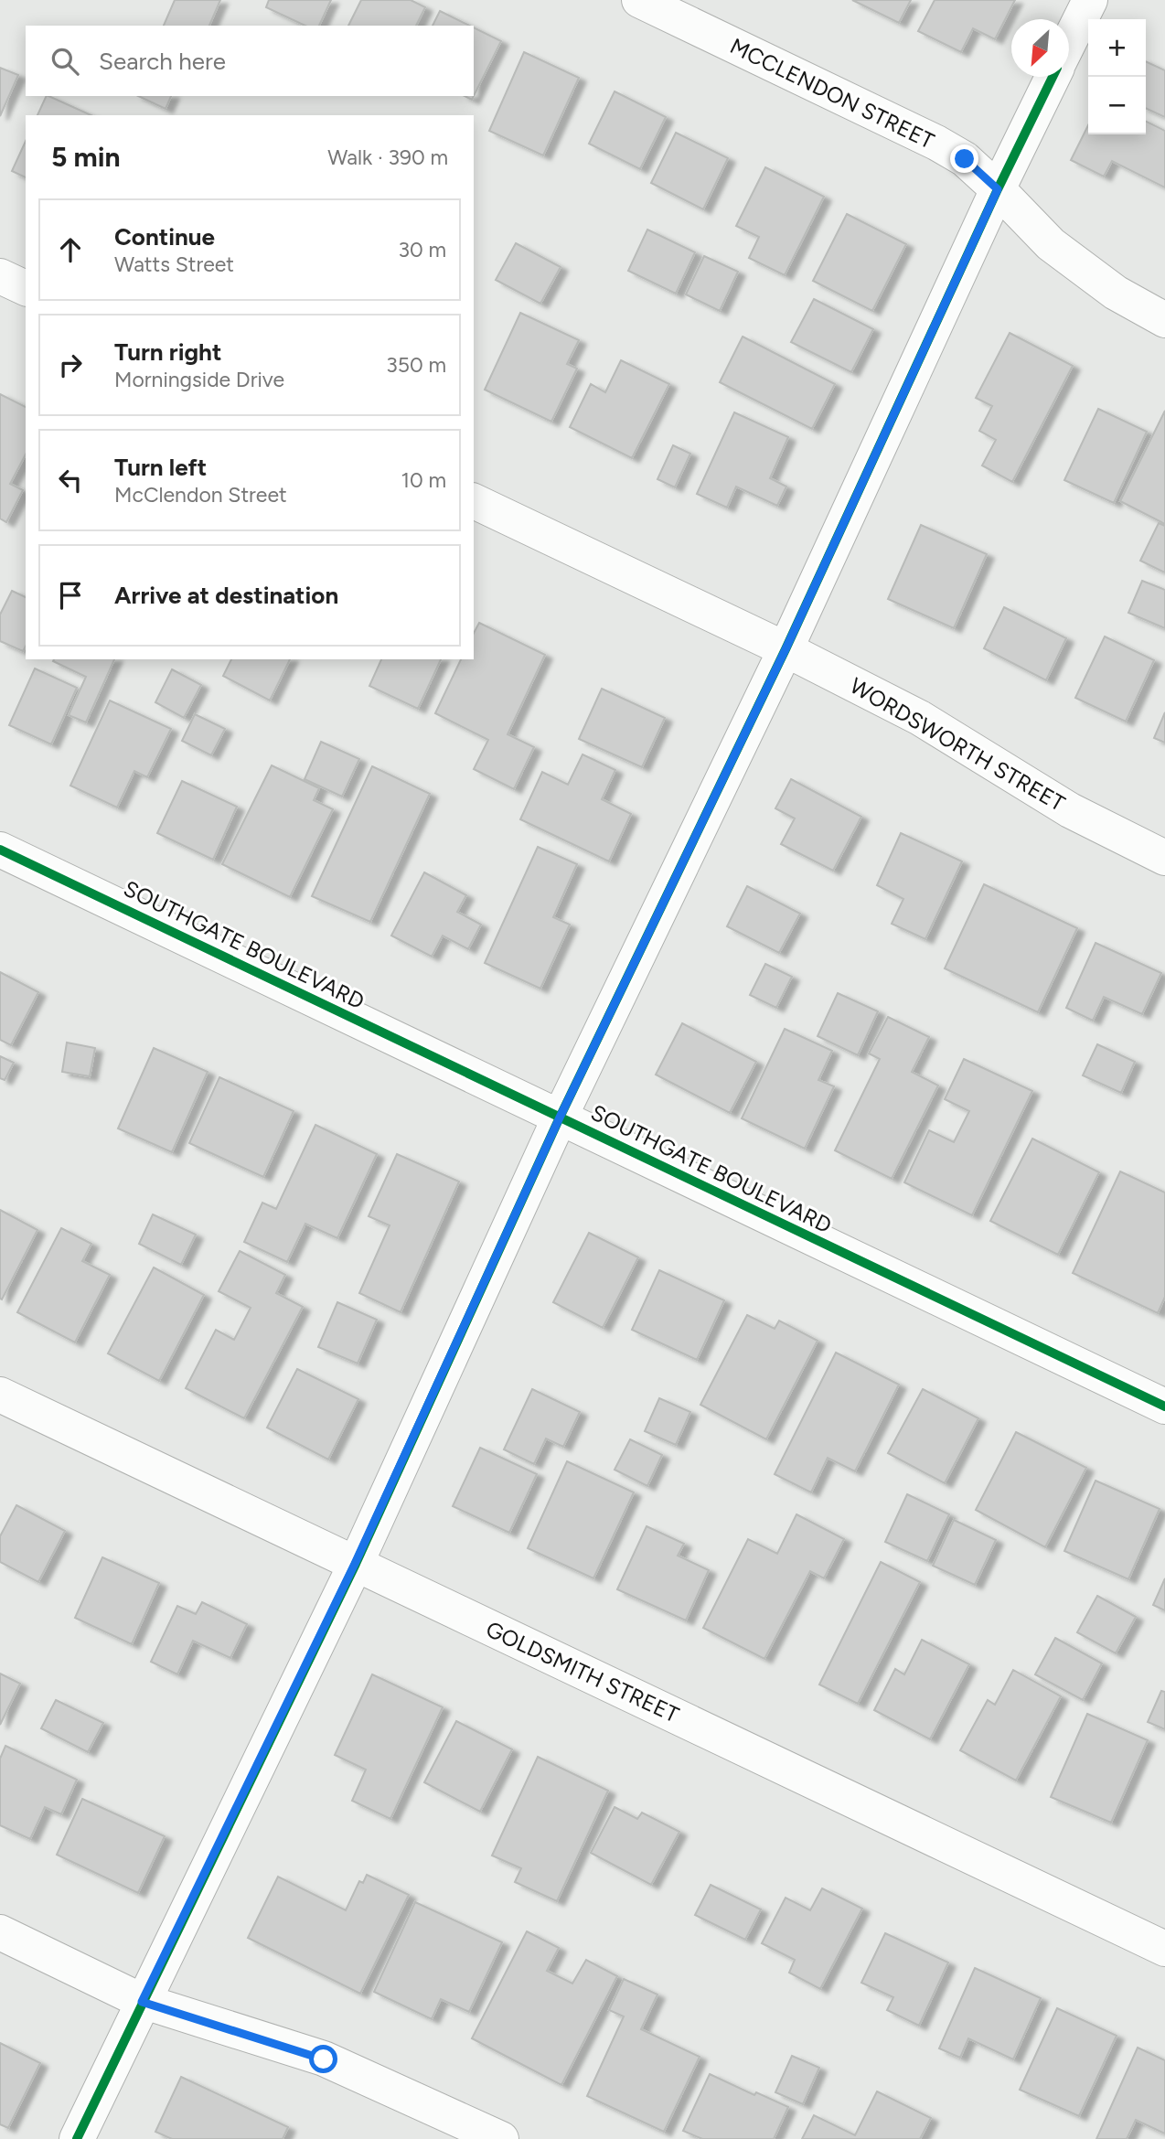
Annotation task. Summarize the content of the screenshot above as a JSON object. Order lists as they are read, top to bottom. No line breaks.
{"streets":{"street":["MCCLENDON STREET","WORDSWORTH STREET","SOUTHGATE BOULEVARD","GOLDSMITH STREET"]},"north":"bottom left","page":{"map_buttons":["+","−"],"search":"Search here","heading":["5 min","Walk · 390 m"],"list":[["Continue","Watts Street","30 m"],["Turn right","Morningside Drive","350 m"],["Turn left","McClendon Street","10 m"],"Arrive at destination"]}}
